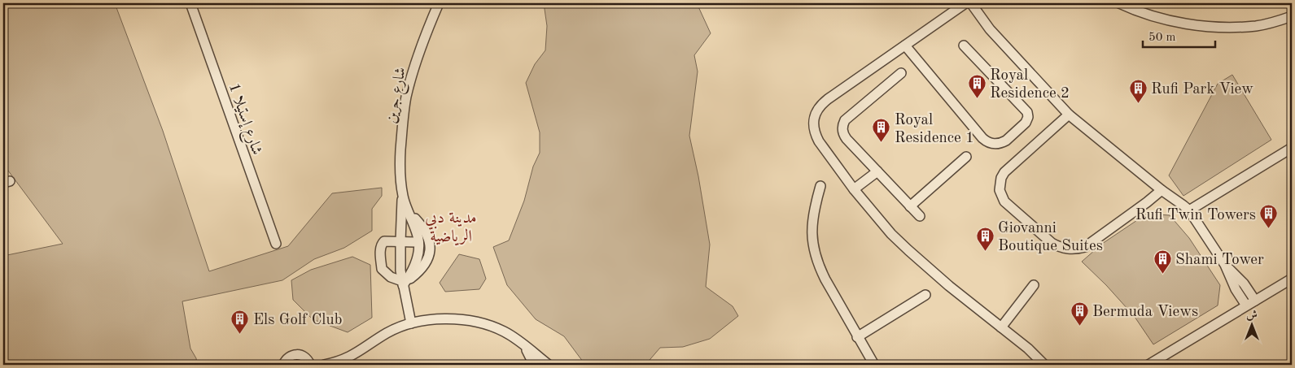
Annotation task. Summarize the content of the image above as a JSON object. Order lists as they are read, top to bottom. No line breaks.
{"streets":{"street":["شارع جرين","شارع إستيلا 1"]},"districts":["مدينة دبي الرياضية"],"places":{"building":["Royal Residence 2","Rufi Park View","Royal Residence 1","Rufi Twin Towers","Giovanni Boutique Suites","Shami Tower","Bermuda Views","Els Golf Club"]},"scale_bar":"50 m","north":"top"}
